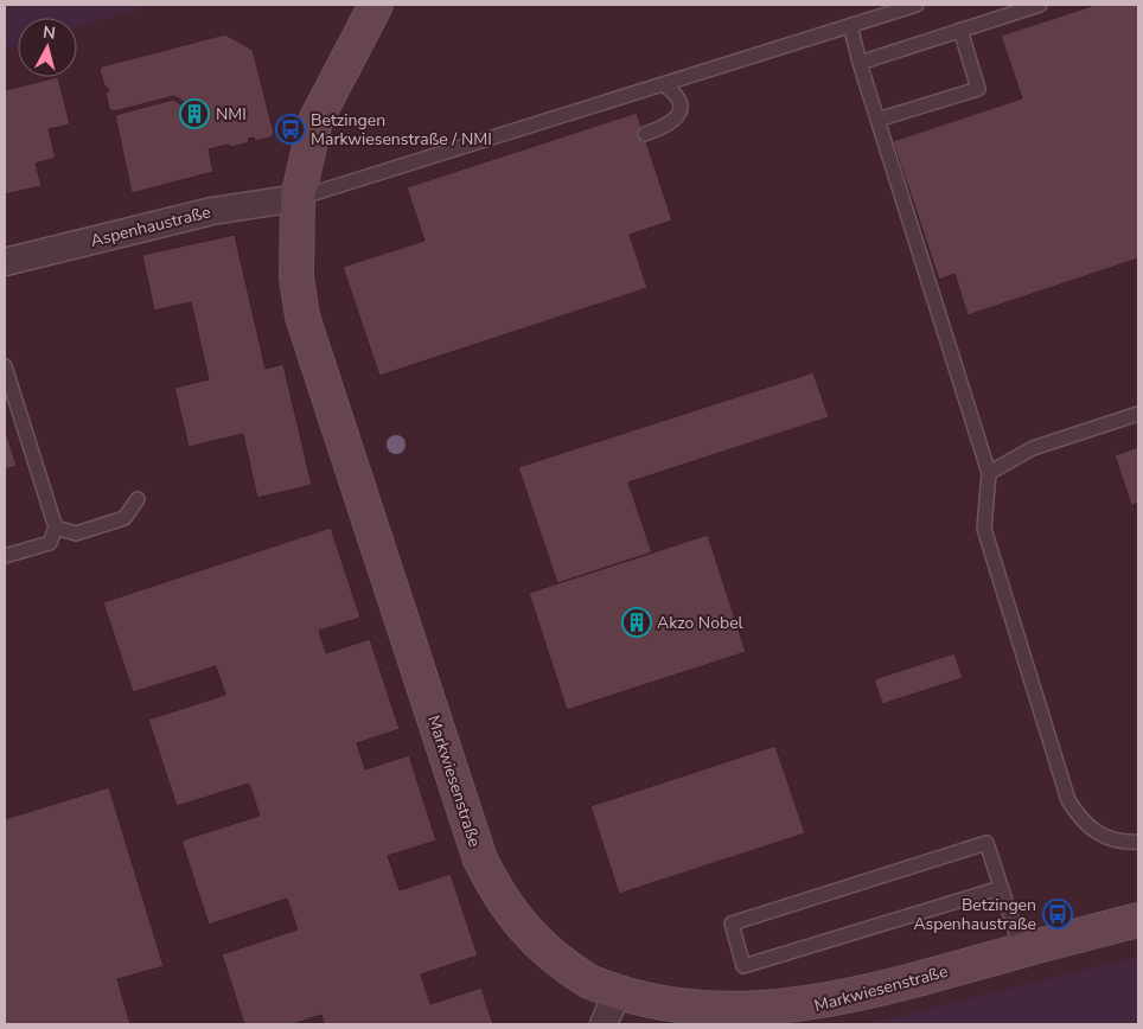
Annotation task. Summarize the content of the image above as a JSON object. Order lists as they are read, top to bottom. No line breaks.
{"streets":{"street":["Aspenhaustraße","Markwiesenstraße"]},"crossings":[["Aspenhaustraße","Markwiesenstraße"]],"places":{"building":["NMI","Akzo Nobel"],"bus stop":["Betzingen Markwiesenstraße / NMI","Betzingen Aspenhaustraße"]},"north":"top"}
